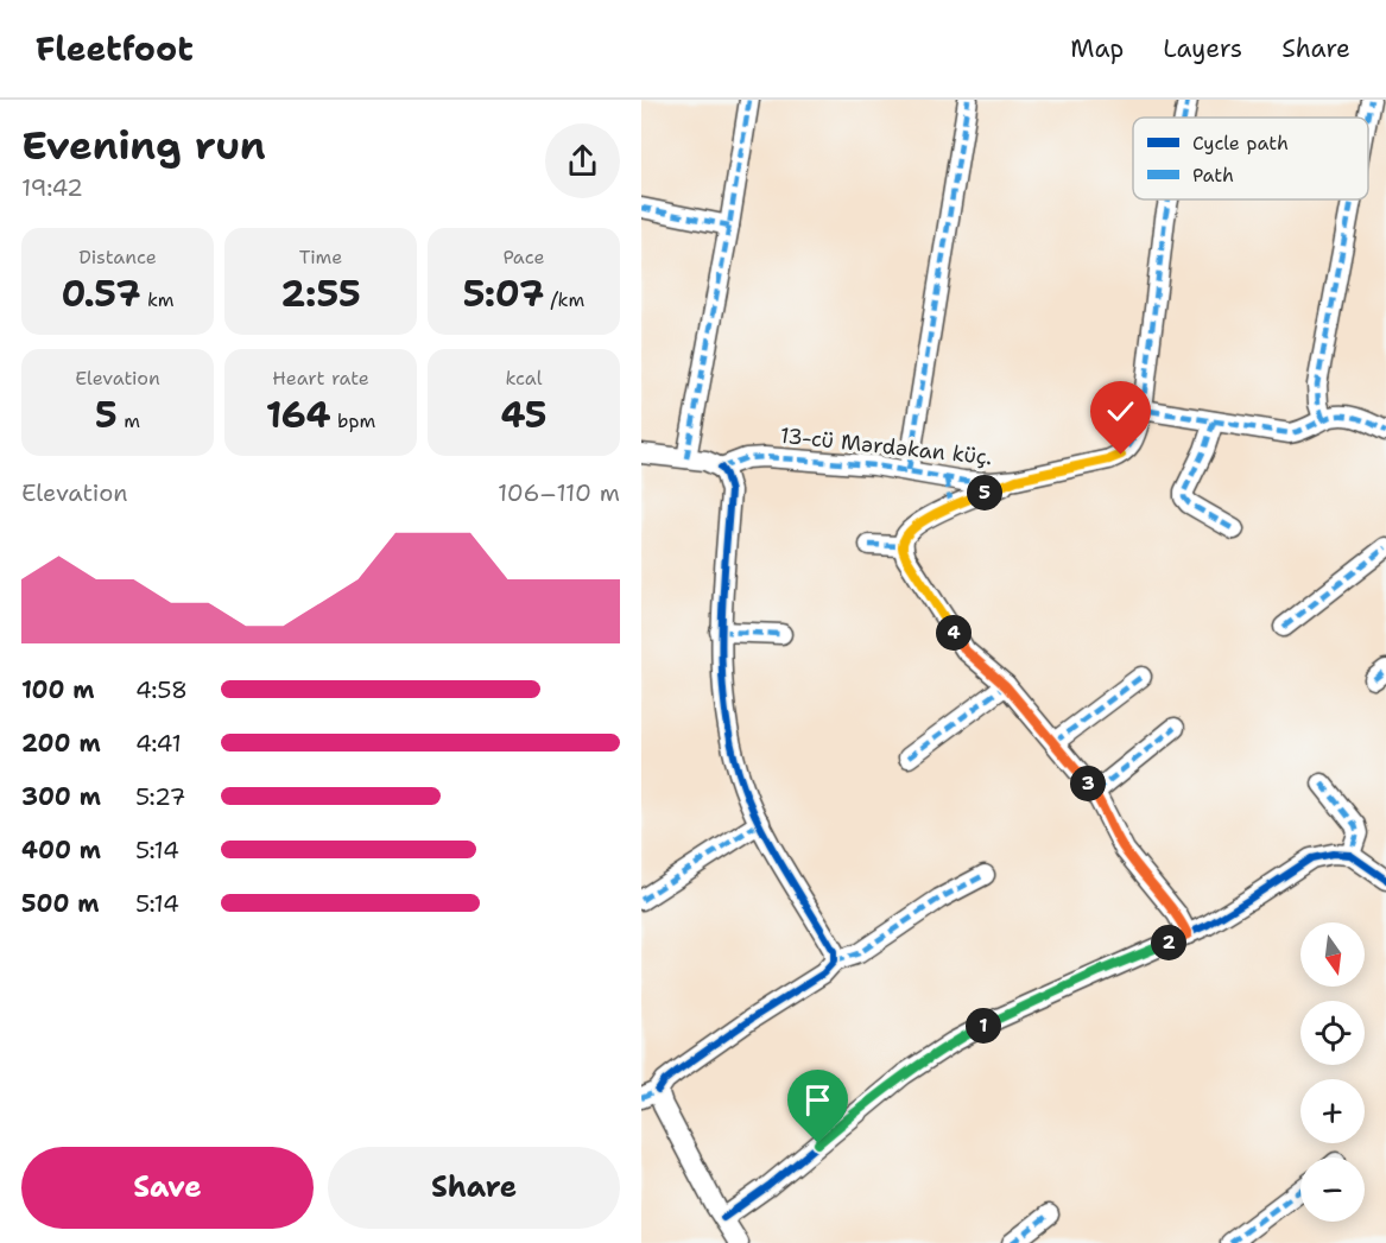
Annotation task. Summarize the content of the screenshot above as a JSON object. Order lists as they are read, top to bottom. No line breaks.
{"streets":{"street":["13-cü Mərdəkan küç."]},"legend":["Cycle path","Path"],"north":"bottom","page":{"header":"Fleetfoot","nav":["Map","Layers","Share"],"heading":["Evening run","19:42"],"stats":[["Distance","0.57 km"],["Time","2:55"],["Pace","5:07 /km"],["Elevation","5 m"],["Heart rate","164 bpm"],["kcal","45"]],"chart":["Elevation","106–110 m"],"pins":["5","4","3","2","1"],"list":[{"name":"100 m","note":"4:58"},{"name":"200 m","note":"4:41"},{"name":"300 m","note":"5:27"},{"name":"400 m","note":"5:14"},{"name":"500 m","note":"5:14"}],"map_buttons":["+","−"],"buttons":["Save","Share"]}}
